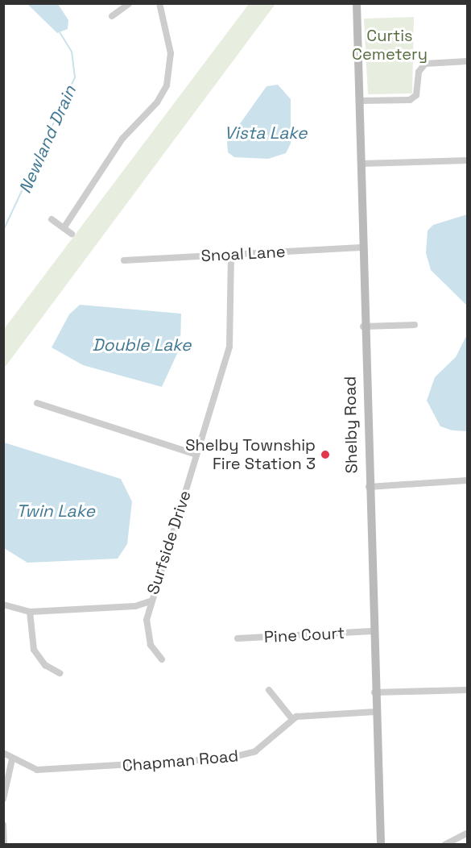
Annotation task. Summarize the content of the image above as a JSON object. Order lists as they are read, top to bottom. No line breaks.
{"streets":{"street":["Snoal Lane","Shelby Road","Surfside Drive","Pine Court","Chapman Road"]},"crossings":[["Snoal Lane","Shelby Road"],["Snoal Lane","Surfside Drive"],["Shelby Road","Pine Court"]],"water":["Vista Lake","Newland Drain","Double Lake","Twin Lake"],"parks":["Curtis Cemetery"],"places":["Shelby Township Fire Station 3"]}
